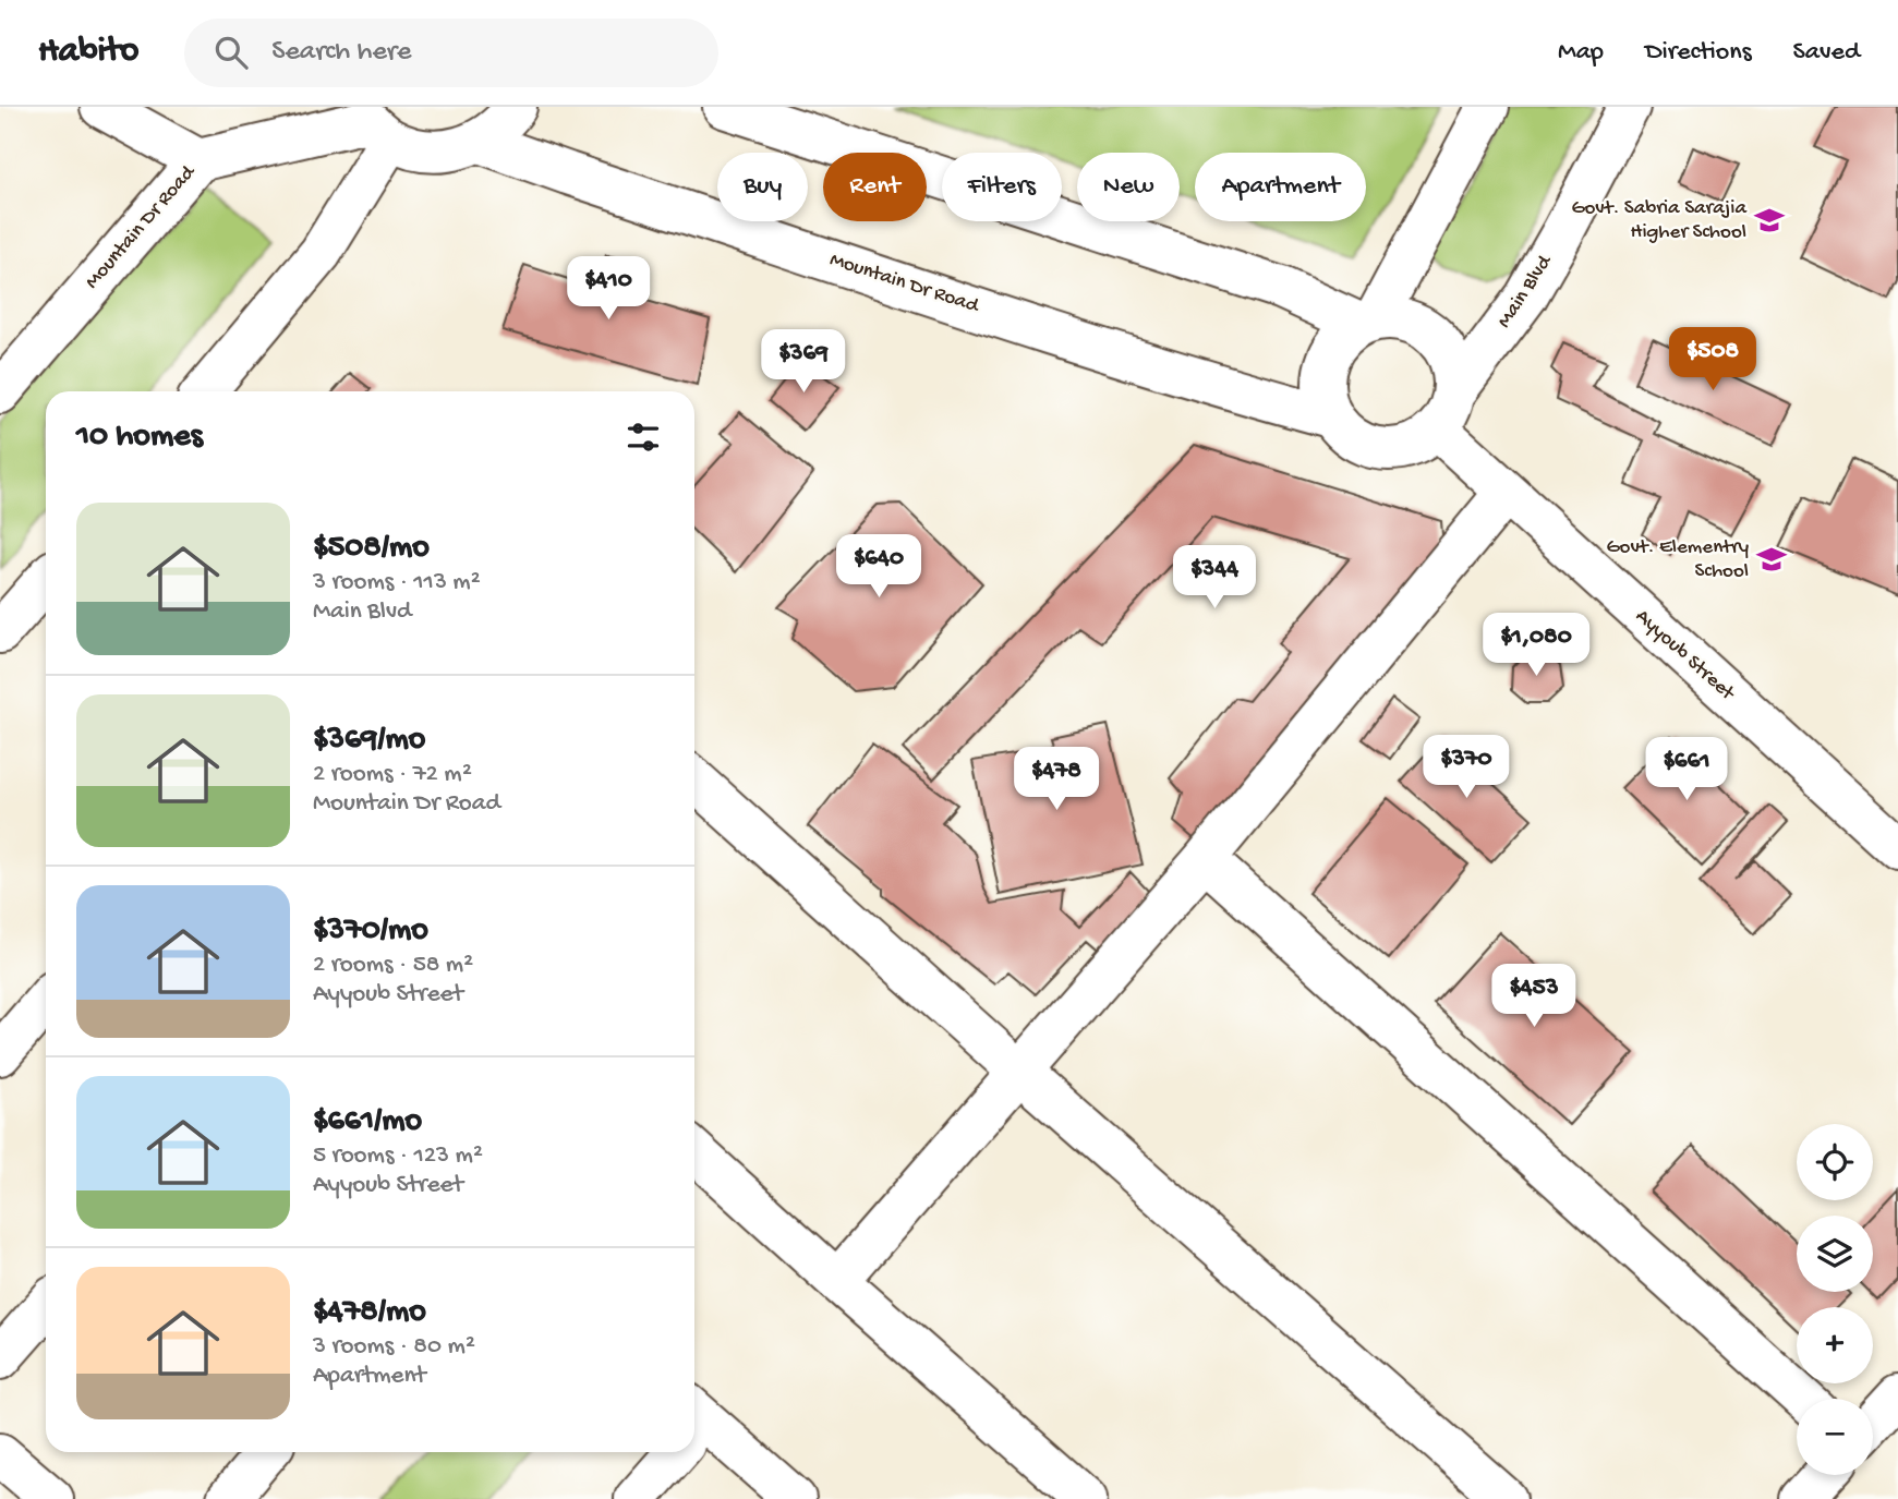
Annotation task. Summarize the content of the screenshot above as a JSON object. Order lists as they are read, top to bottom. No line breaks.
{"streets":{"street":["Mountain Dr Road","Main Blvd","Ayyoub Street"]},"crossings":[["Mountain Dr Road","Main Blvd"],["Mountain Dr Road","Ayyoub Street"],["Main Blvd","Ayyoub Street"]],"places":{"school or university":["Govt. Sabria Sarajia Higher School","Govt. Elementry School"]},"page":{"header":"Habito","search":"Search here","nav":["Map","Directions","Saved"],"chip":["Buy","Rent","Filters","New","Apartment"],"price":["$410","$508","$369","$640","$344","$1,080","$370","$661","$478","$453"],"heading":"10 homes","list":[{"name":"$508/mo","note":"3 rooms · 113 m² · Main Blvd"},{"name":"$369/mo","note":"2 rooms · 72 m² · Mountain Dr Road"},{"name":"$370/mo","note":"2 rooms · 58 m² · Ayyoub Street"},{"name":"$661/mo","note":"5 rooms · 123 m² · Ayyoub Street"},{"name":"$478/mo","note":"3 rooms · 80 m² · Apartment"}],"map_buttons":["+","−"]}}
